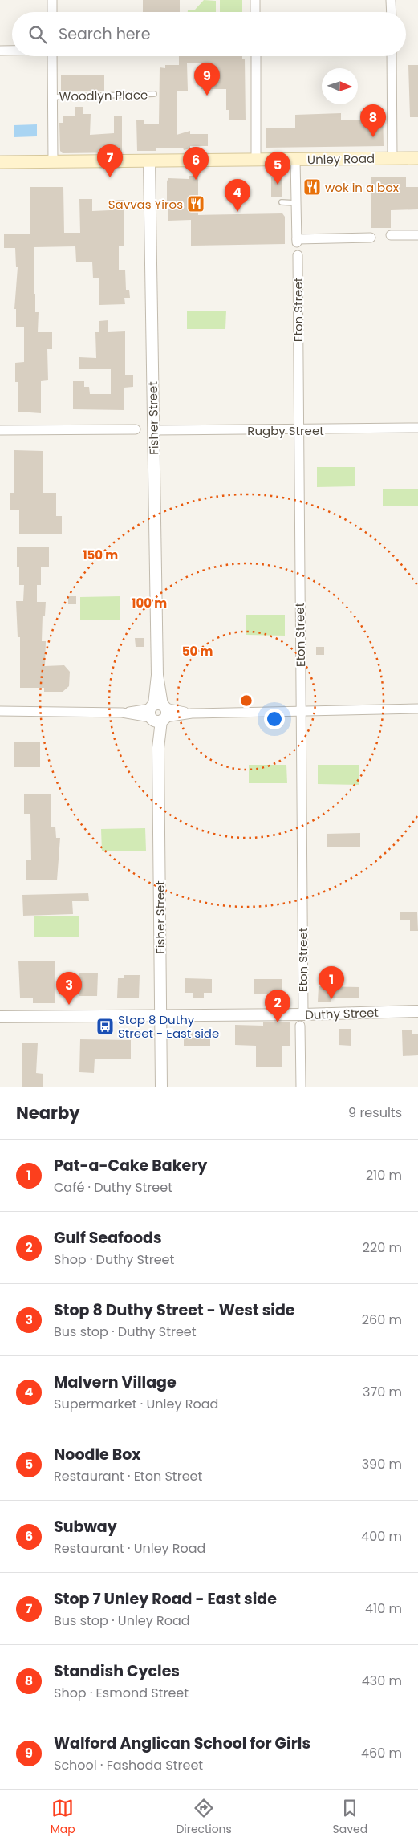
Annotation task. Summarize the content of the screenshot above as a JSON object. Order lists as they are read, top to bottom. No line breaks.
{"streets":{"main road":["Unley Road"],"street":["Eton Street","Fisher Street","Rugby Street","Duthy Street"],"lane":["Woodlyn Place"]},"crossings":[["Unley Road","Fisher Street"],["Eton Street","Rugby Street"],["Eton Street","Duthy Street"],["Fisher Street","Rugby Street"],["Fisher Street","Duthy Street"]],"places":{"restaurant":["wok in a box","Savvas Yiros"],"bus stop":["Stop 8 Duthy Street - East side"]},"north":"right","page":{"search":"Search here","pins":["9","8","7","6","5","4","1","3","2"],"heading":["Nearby","9 results"],"list":[{"mark":"1","name":"Pat-a-Cake Bakery","note":"Café · Duthy Street","value":"210 m"},{"mark":"2","name":"Gulf Seafoods","note":"Shop · Duthy Street","value":"220 m"},{"mark":"3","name":"Stop 8 Duthy Street - West side","note":"Bus stop · Duthy Street","value":"260 m"},{"mark":"4","name":"Malvern Village","note":"Supermarket · Unley Road","value":"370 m"},{"mark":"5","name":"Noodle Box","note":"Restaurant · Eton Street","value":"390 m"},{"mark":"6","name":"Subway","note":"Restaurant · Unley Road","value":"400 m"},{"mark":"7","name":"Stop 7 Unley Road - East side","note":"Bus stop · Unley Road","value":"410 m"},{"mark":"8","name":"Standish Cycles","note":"Shop · Esmond Street","value":"430 m"},{"mark":"9","name":"Walford Anglican School for Girls","note":"School · Fashoda Street","value":"460 m"}],"nav":["Map","Directions","Saved"]},"rings":["150 m","100 m","50 m"]}
